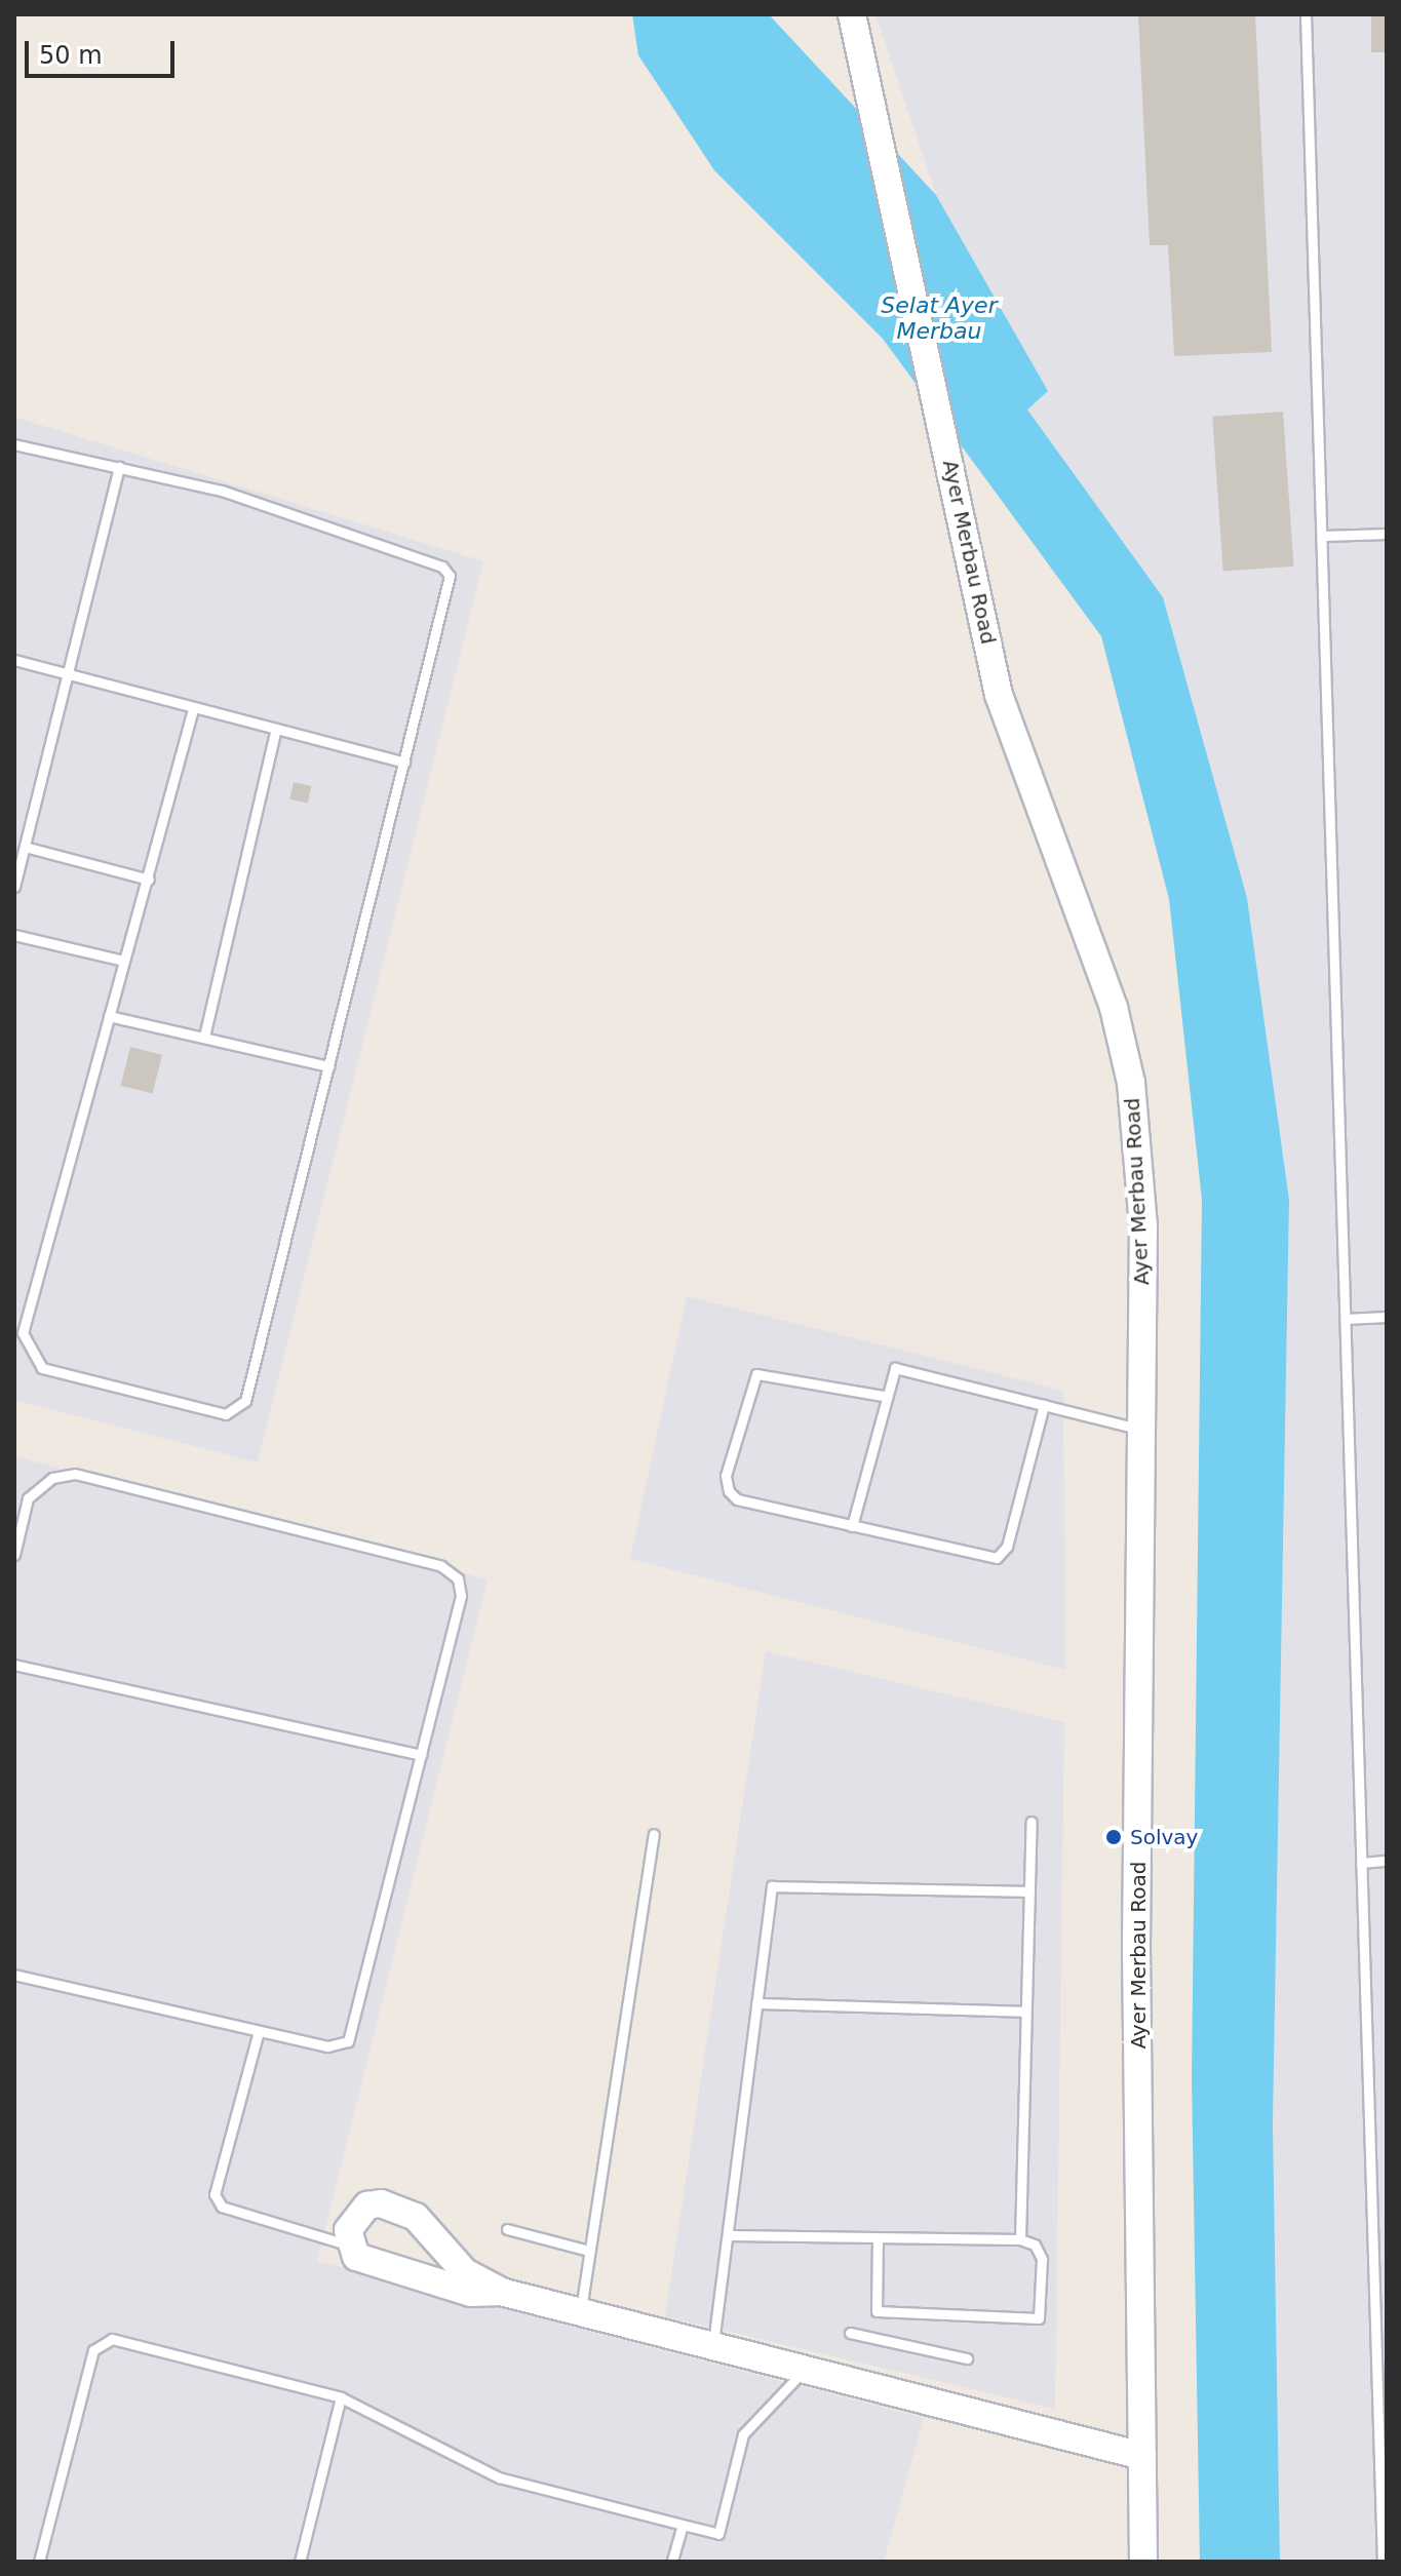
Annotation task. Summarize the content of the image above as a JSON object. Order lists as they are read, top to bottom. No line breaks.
{"streets":{"street":["Ayer Merbau Road"]},"water":["Selat Ayer Merbau"],"places":["Solvay"],"scale_bar":"50 m"}
